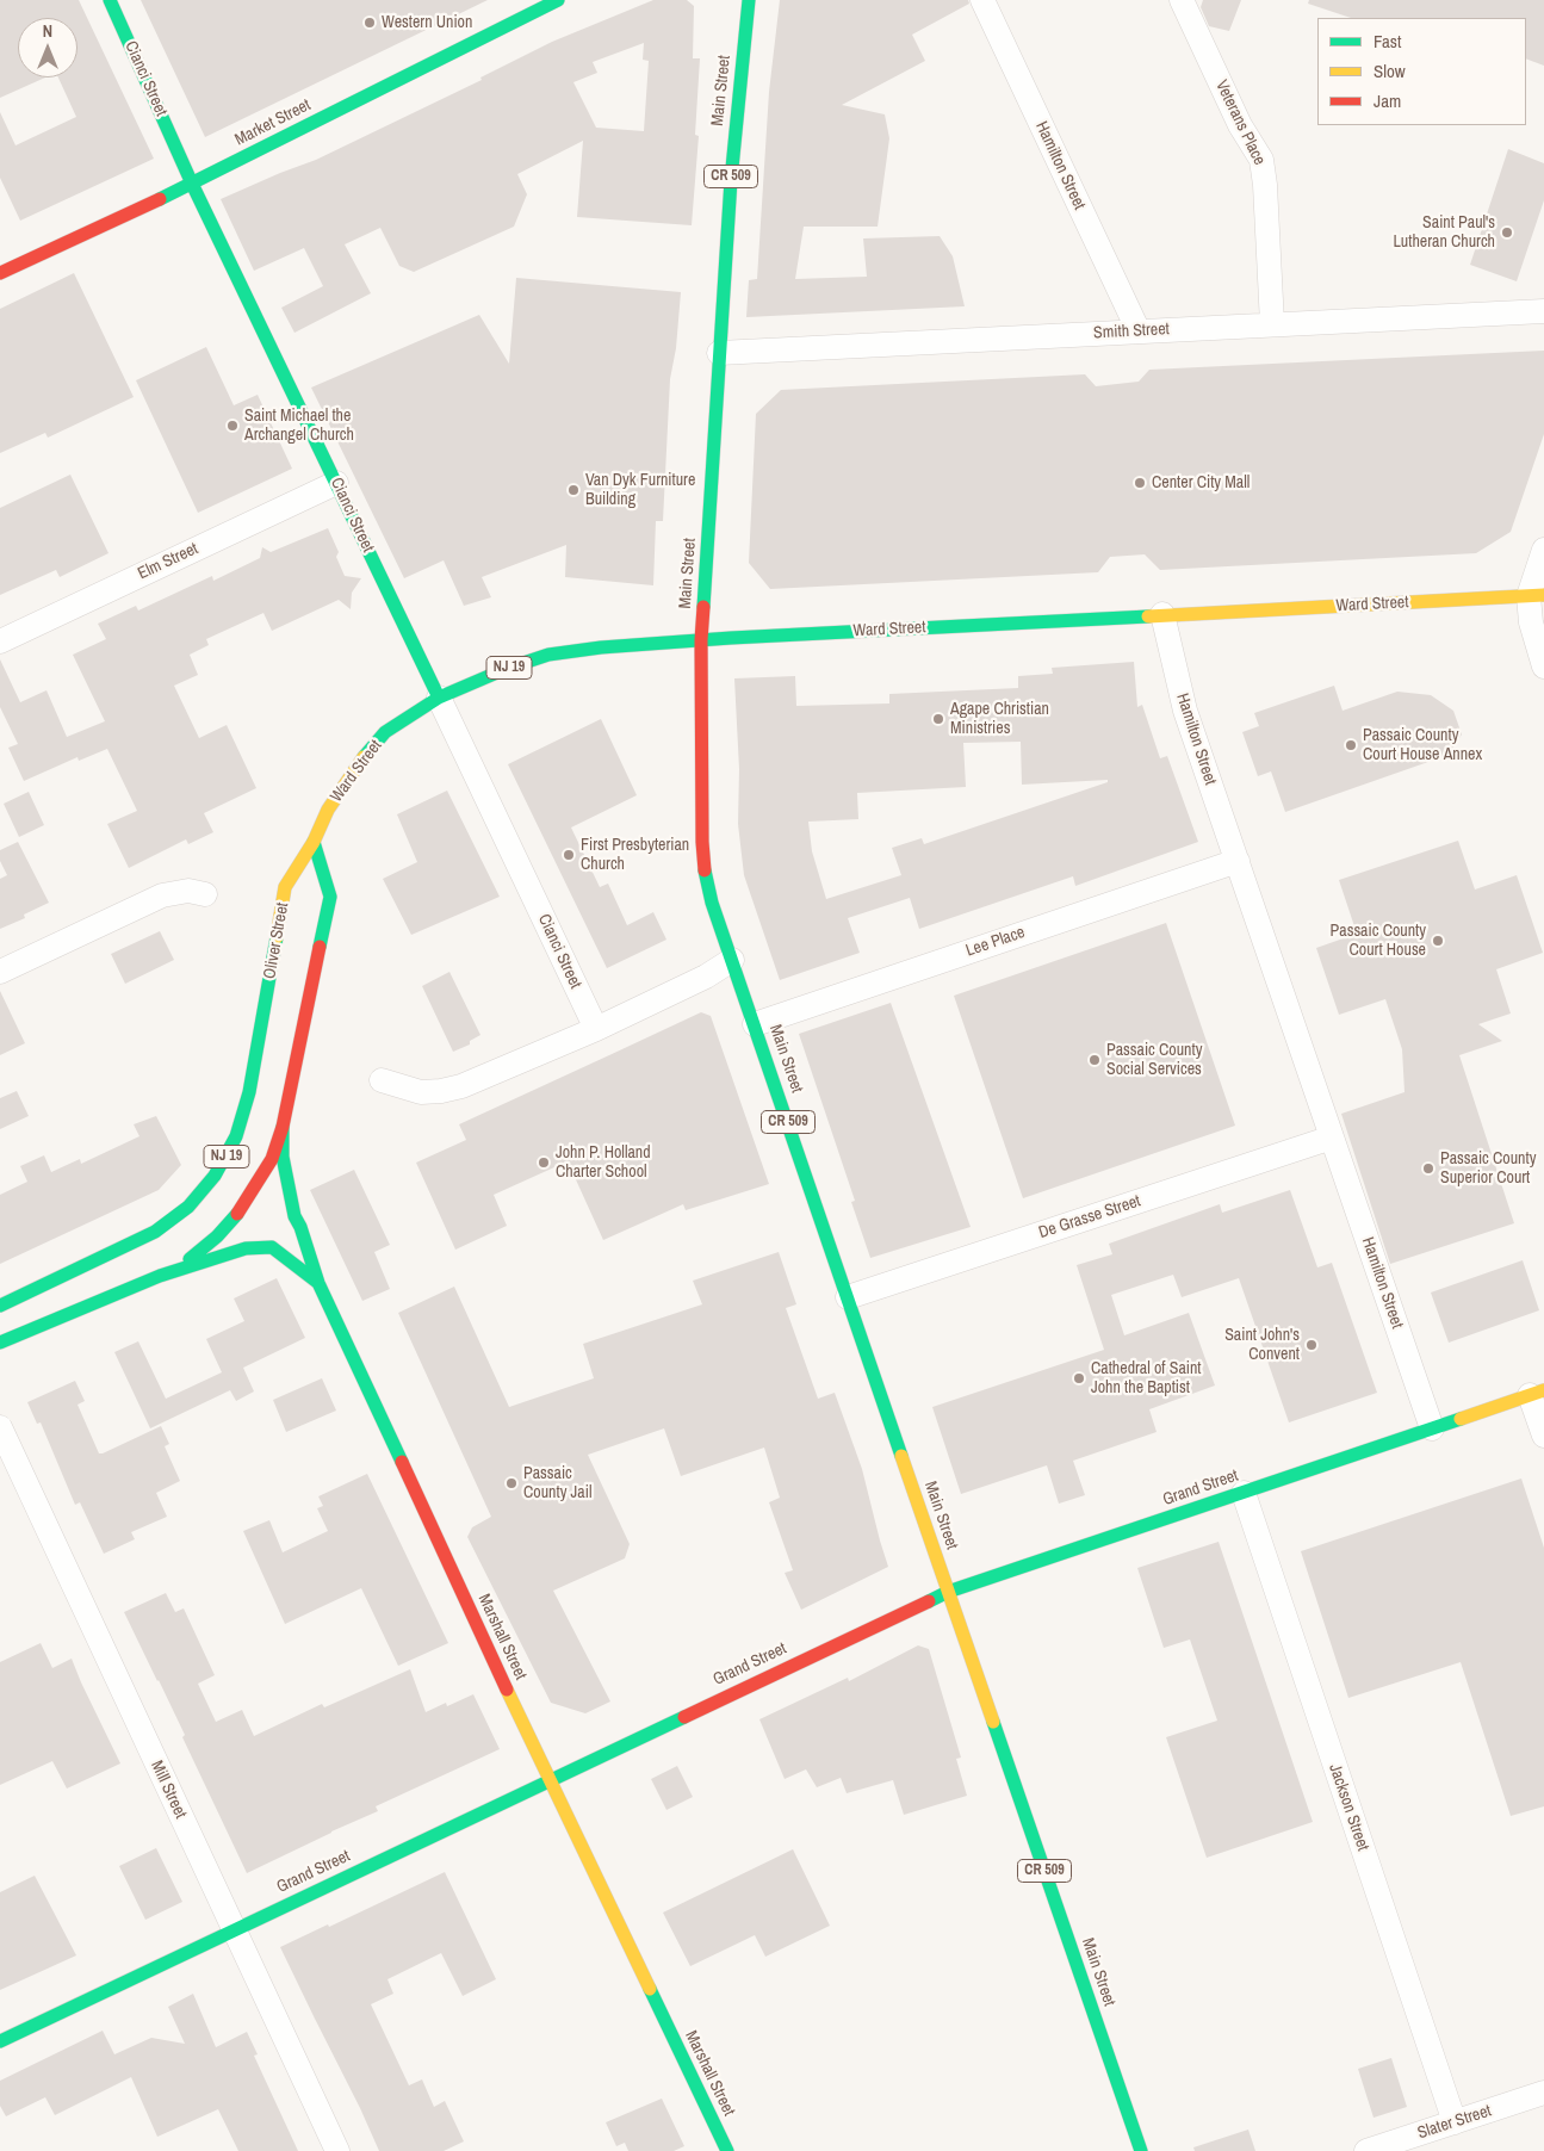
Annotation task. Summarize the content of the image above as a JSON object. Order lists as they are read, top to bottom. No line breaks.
{"streets":{"main road":["Cianci Street","Main Street","Market Street","CR 509","Ward Street","NJ 19","Oliver Street","Grand Street","Marshall Street"],"street":["Veterans Place","Hamilton Street","Smith Street","Elm Street","Lee Place","De Grasse Street","Mill Street","Jackson Street","Slater Street"]},"crossings":[["Cianci Street","Market Street"],["Cianci Street","Elm Street"],["Cianci Street","Ward Street"],["Main Street","Smith Street"],["Main Street","Ward Street"],["Main Street","Lee Place"],["Main Street","De Grasse Street"],["Main Street","Grand Street"],["Veterans Place","Smith Street"],["Hamilton Street","Smith Street"],["Hamilton Street","Ward Street"],["Hamilton Street","Lee Place"],["Hamilton Street","De Grasse Street"],["Hamilton Street","Grand Street"],["Ward Street","NJ 19"],["Ward Street","Oliver Street"],["NJ 19","Oliver Street"],["NJ 19","Marshall Street"],["Grand Street","Marshall Street"],["Grand Street","Mill Street"],["Grand Street","Jackson Street"],["Jackson Street","Slater Street"]],"places":["Western Union","Saint Paul's Lutheran Church","Saint Michael the Archangel Church","Center City Mall","Van Dyk Furniture Building","Agape Christian Ministries","Passaic County Court House Annex","First Presbyterian Church","Passaic County Court House","Passaic County Social Services","John P. Holland Charter School","Passaic County Superior Court","Saint John's Convent","Cathedral of Saint John the Baptist","Passaic County Jail"],"legend":["Fast","Slow","Jam"],"north":"top"}
